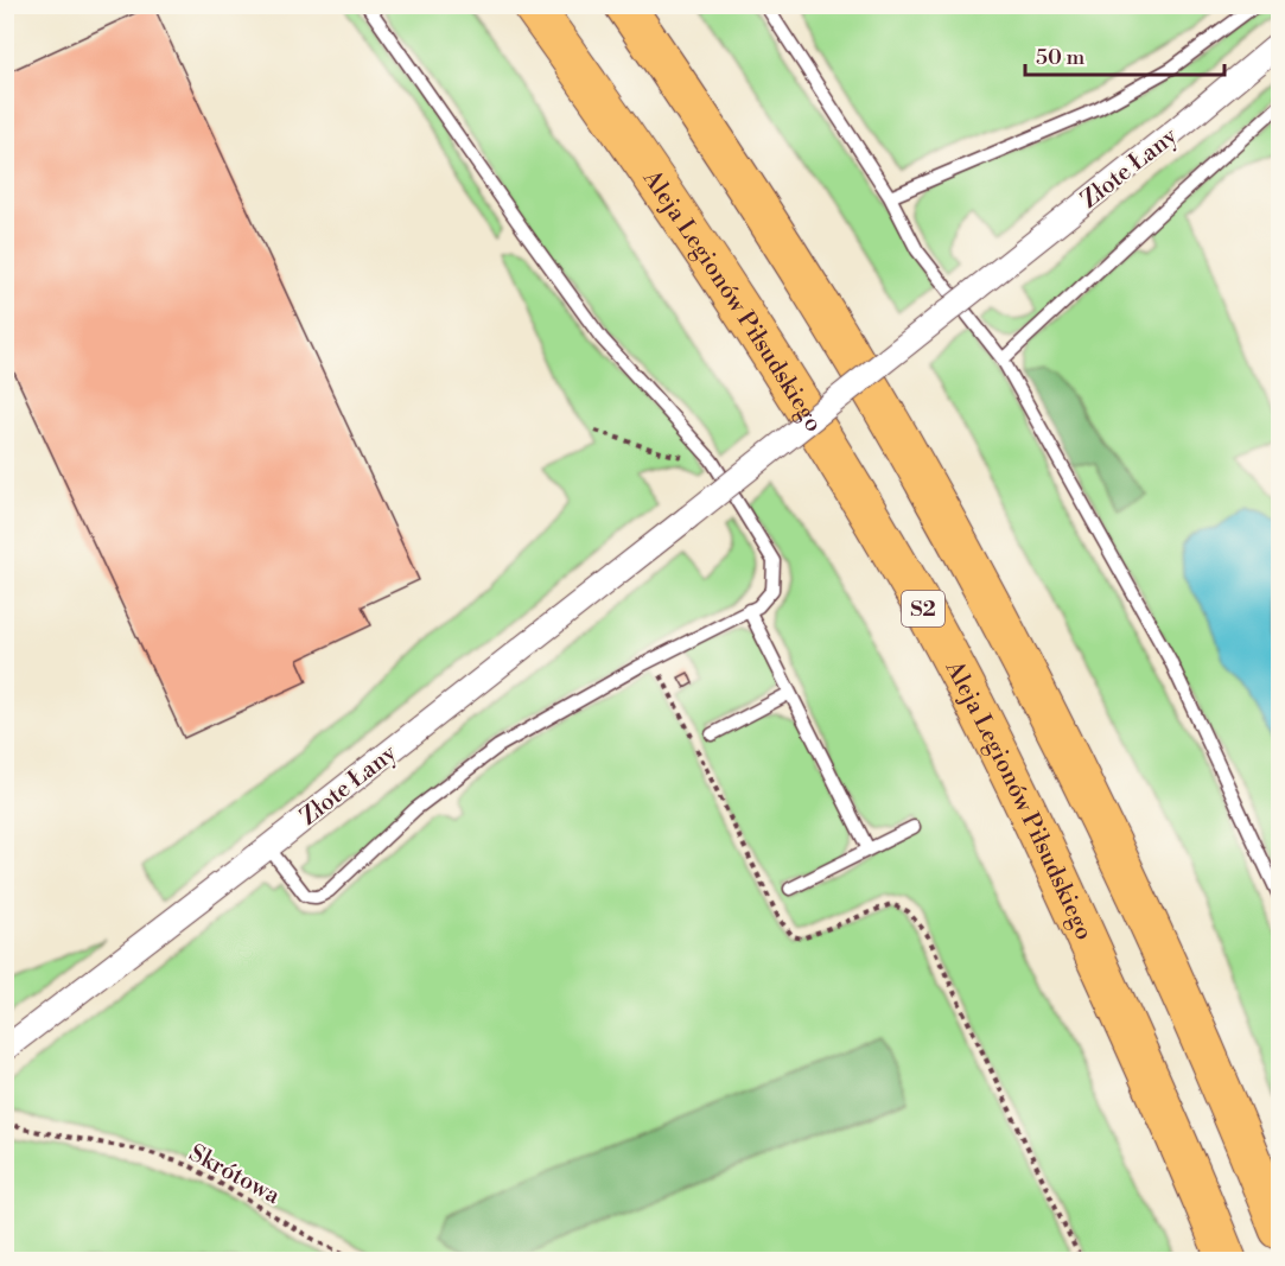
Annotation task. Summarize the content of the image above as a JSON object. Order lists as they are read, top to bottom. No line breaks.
{"streets":{"highway":["Aleja Legionów Piłsudskiego","S2"],"street":["Złote Łany"],"path":["Skrótowa"]},"scale_bar":"50 m"}
